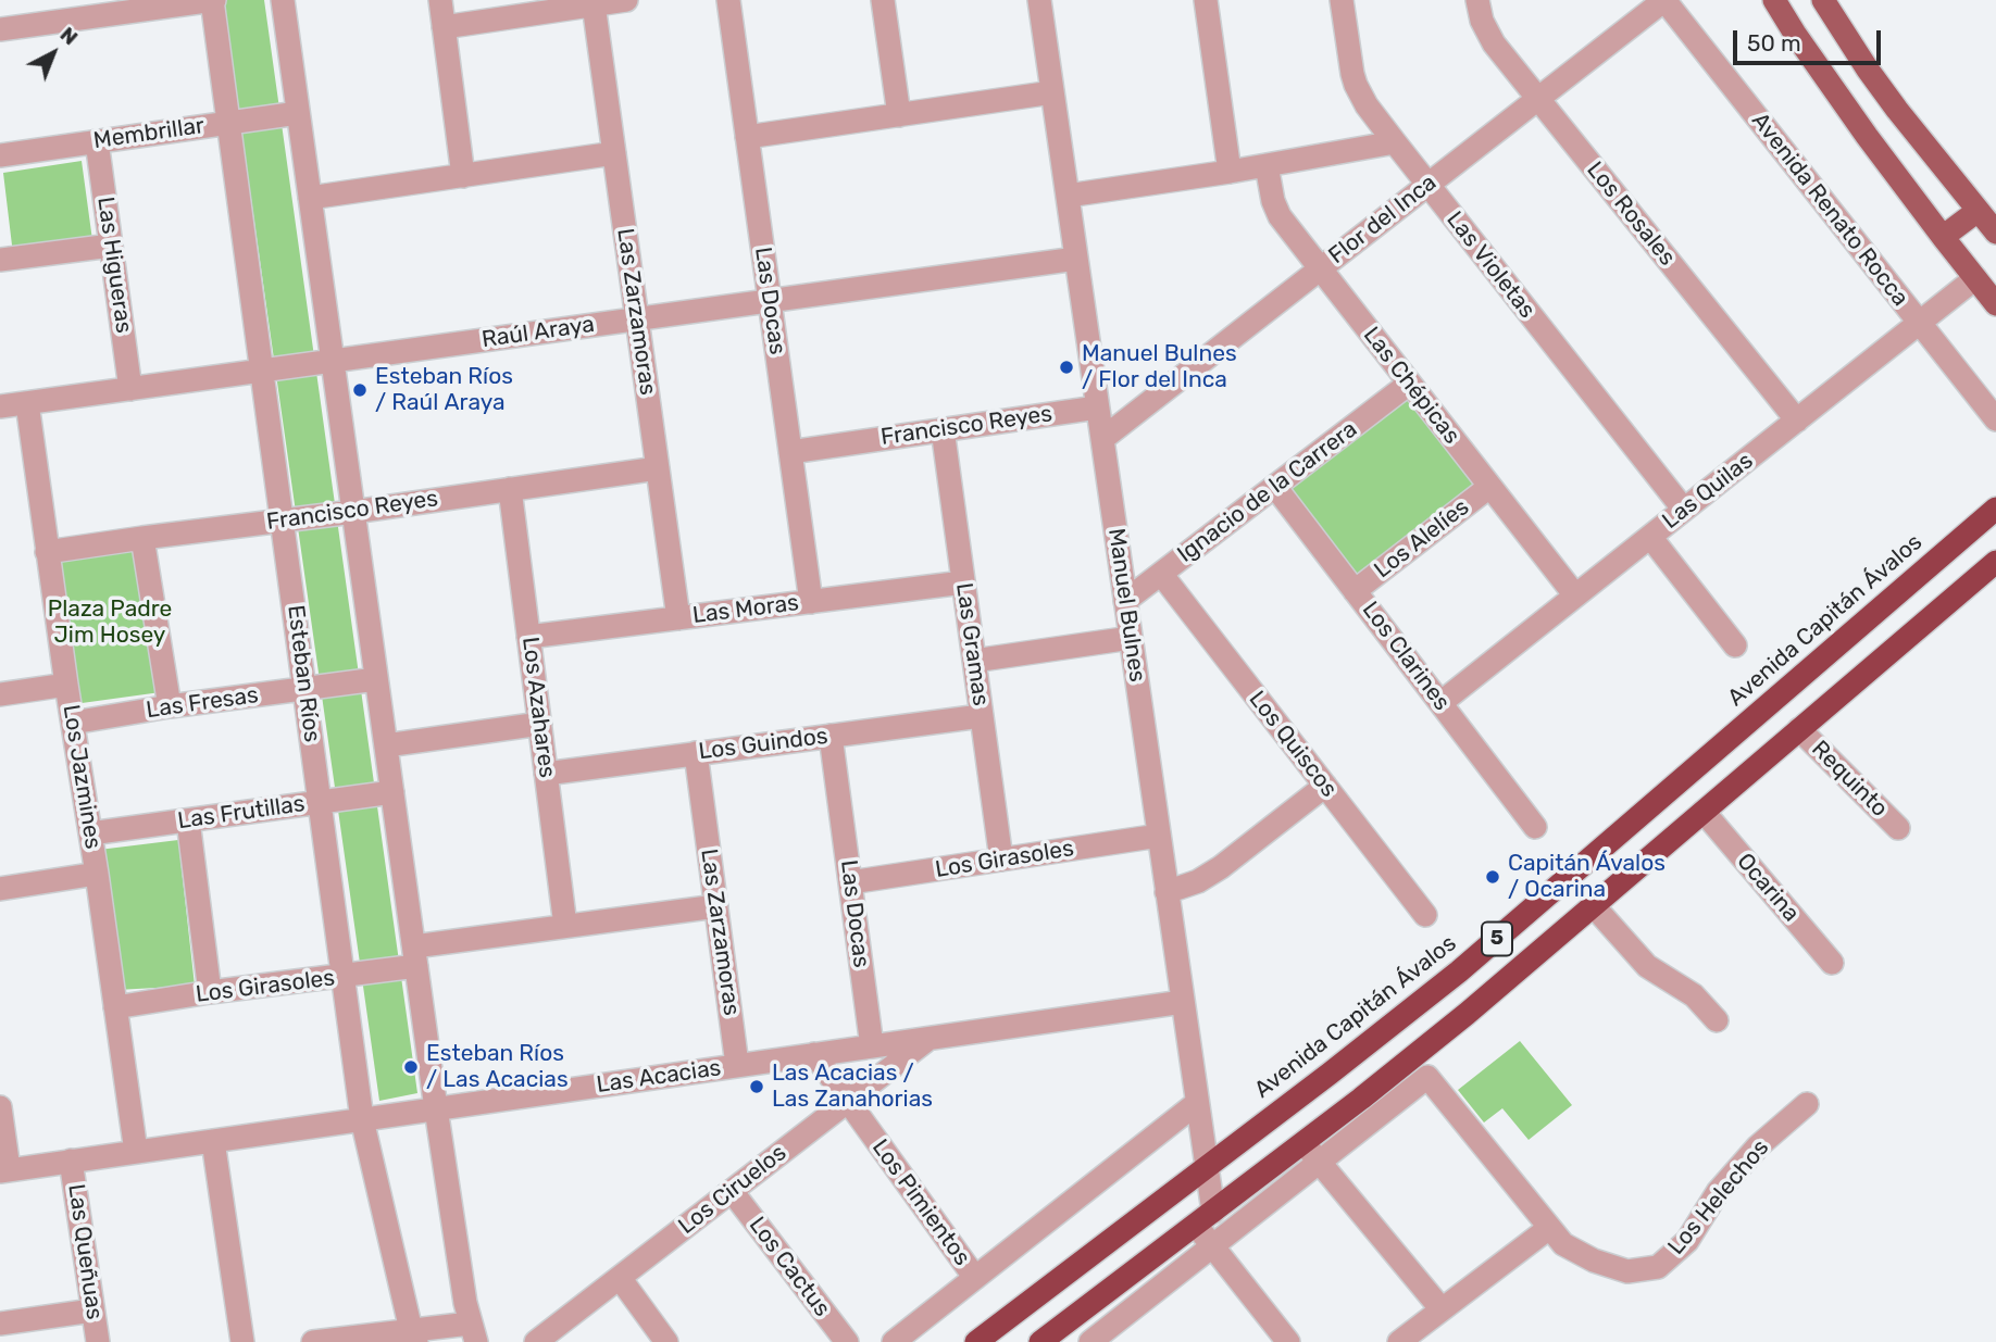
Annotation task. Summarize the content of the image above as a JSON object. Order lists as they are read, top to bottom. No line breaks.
{"streets":{"highway":["Avenida Capitán Ávalos","5"],"street":["Membrillar","Avenida Renato Rocca","Los Rosales","Flor del Inca","Las Higueras","Las Violetas","Las Docas","Las Zarzamoras","Raúl Araya","Las Chépicas","Francisco Reyes","Las Quilas","Ignacio de la Carrera","Los Alelíes","Manuel Bulnes","Las Moras","Las Gramas","Los Clarines","Esteban Ríos","Las Fresas","Los Azahares","Los Guindos","Los Quiscos","Los Jazmines","Requinto","Las Frutillas","Los Girasoles","Ocarina","Las Acacias","Los Ciruelos","Los Helechos","Los Pimientos","Las Queñuas","Los Cactus"]},"crossings":[["Membrillar","Las Higueras"],["Membrillar","Esteban Ríos"],["Avenida Renato Rocca","Flor del Inca"],["Avenida Renato Rocca","Las Quilas"],["Los Rosales","Flor del Inca"],["Los Rosales","Las Quilas"],["Flor del Inca","Las Violetas"],["Flor del Inca","Las Chépicas"],["Flor del Inca","Manuel Bulnes"],["Las Higueras","Raúl Araya"],["Las Violetas","Las Quilas"],["Las Docas","Raúl Araya"],["Las Docas","Francisco Reyes"],["Las Docas","Las Moras"],["Las Docas","Los Guindos"],["Las Docas","Los Girasoles"],["Las Docas","Las Acacias"],["Las Zarzamoras","Raúl Araya"],["Las Zarzamoras","Francisco Reyes"],["Las Zarzamoras","Las Moras"],["Las Zarzamoras","Los Guindos"],["Las Zarzamoras","Los Girasoles"],["Las Zarzamoras","Las Acacias"],["Raúl Araya","Manuel Bulnes"],["Raúl Araya","Esteban Ríos"],["Raúl Araya","Los Jazmines"],["Las Chépicas","Las Quilas"],["Las Chépicas","Ignacio de la Carrera"],["Las Chépicas","Los Alelíes"],["Francisco Reyes","Manuel Bulnes"],["Francisco Reyes","Las Gramas"],["Francisco Reyes","Esteban Ríos"],["Francisco Reyes","Los Azahares"],["Francisco Reyes","Los Jazmines"],["Las Quilas","Los Clarines"],["Ignacio de la Carrera","Manuel Bulnes"],["Ignacio de la Carrera","Los Clarines"],["Ignacio de la Carrera","Los Quiscos"],["Los Alelíes","Los Clarines"],["Manuel Bulnes","Avenida Capitán Ávalos"],["Manuel Bulnes","Los Girasoles"],["Manuel Bulnes","5"],["Manuel Bulnes","Las Acacias"],["Las Moras","Las Gramas"],["Las Moras","Los Azahares"],["Las Gramas","Los Guindos"],["Las Gramas","Los Girasoles"],["Esteban Ríos","Las Fresas"],["Esteban Ríos","Las Frutillas"],["Esteban Ríos","Los Girasoles"],["Esteban Ríos","Las Acacias"],["Las Fresas","Los Jazmines"],["Los Azahares","Los Guindos"],["Los Azahares","Los Girasoles"],["Los Jazmines","Las Frutillas"],["Los Jazmines","Los Girasoles"],["Los Jazmines","Las Acacias"],["Requinto","5"],["Ocarina","5"],["Las Acacias","Los Ciruelos"],["Las Acacias","Los Pimientos"],["Las Acacias","Las Queñuas"],["Los Ciruelos","Los Pimientos"],["Los Ciruelos","Los Cactus"]],"parks":["Plaza Padre Jim Hosey"],"places":["Manuel Bulnes / Flor del Inca","Esteban Ríos / Raúl Araya","Capitán Ávalos / Ocarina","Esteban Ríos / Las Acacias","Las Acacias / Las Zanahorias"],"scale_bar":"50 m","north":"top right"}
